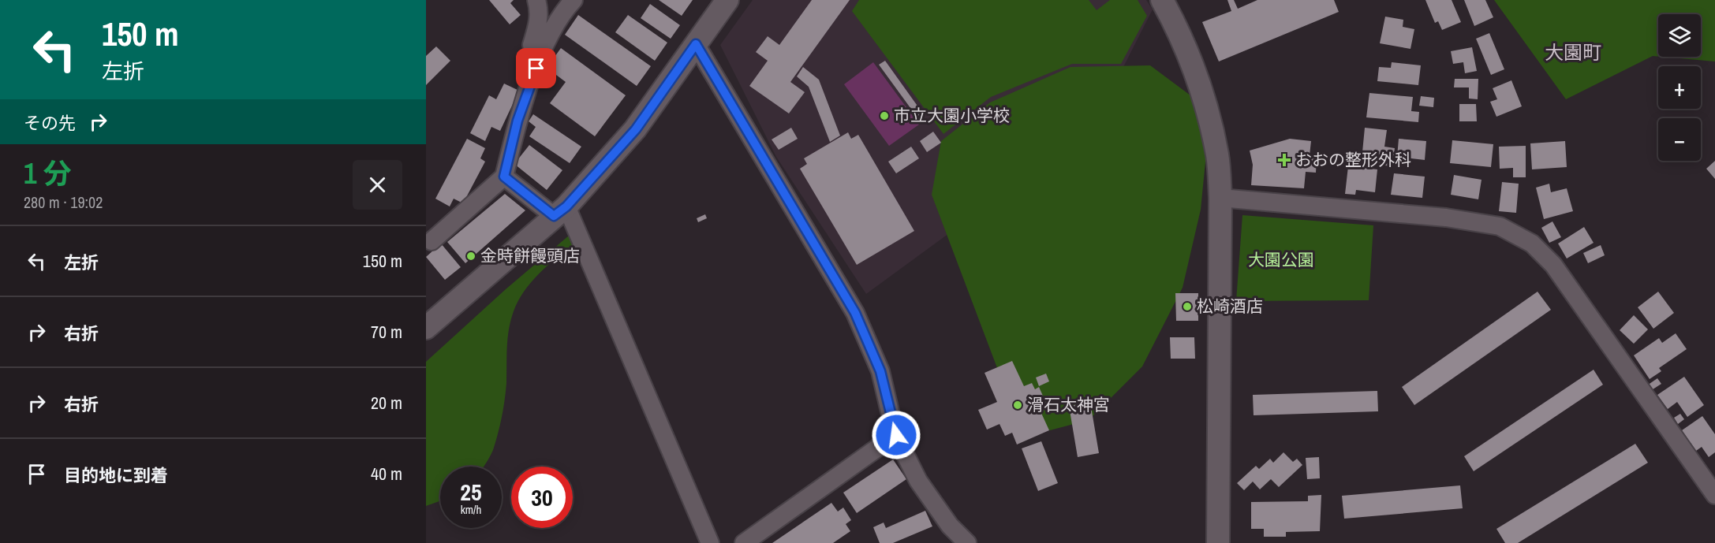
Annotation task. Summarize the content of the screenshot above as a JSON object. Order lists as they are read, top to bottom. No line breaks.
{"districts":["大園町"],"parks":["大園公園"],"places":{"other":["市立大園小学校","金時餅饅頭店","松崎酒店","滑石太神宮"],"health":["おおの整形外科"]},"page":{"turn":["150 m","左折"],"map_buttons":["+","−"],"then":"その先","heading":["1 分","280 m · 19:02"],"list":[{"name":"左折","value":"150 m"},{"name":"右折","value":"70 m"},{"name":"右折","value":"20 m"},{"name":"目的地に到着","value":"40 m"}],"speed":"25 km/h","limit":"30"}}
